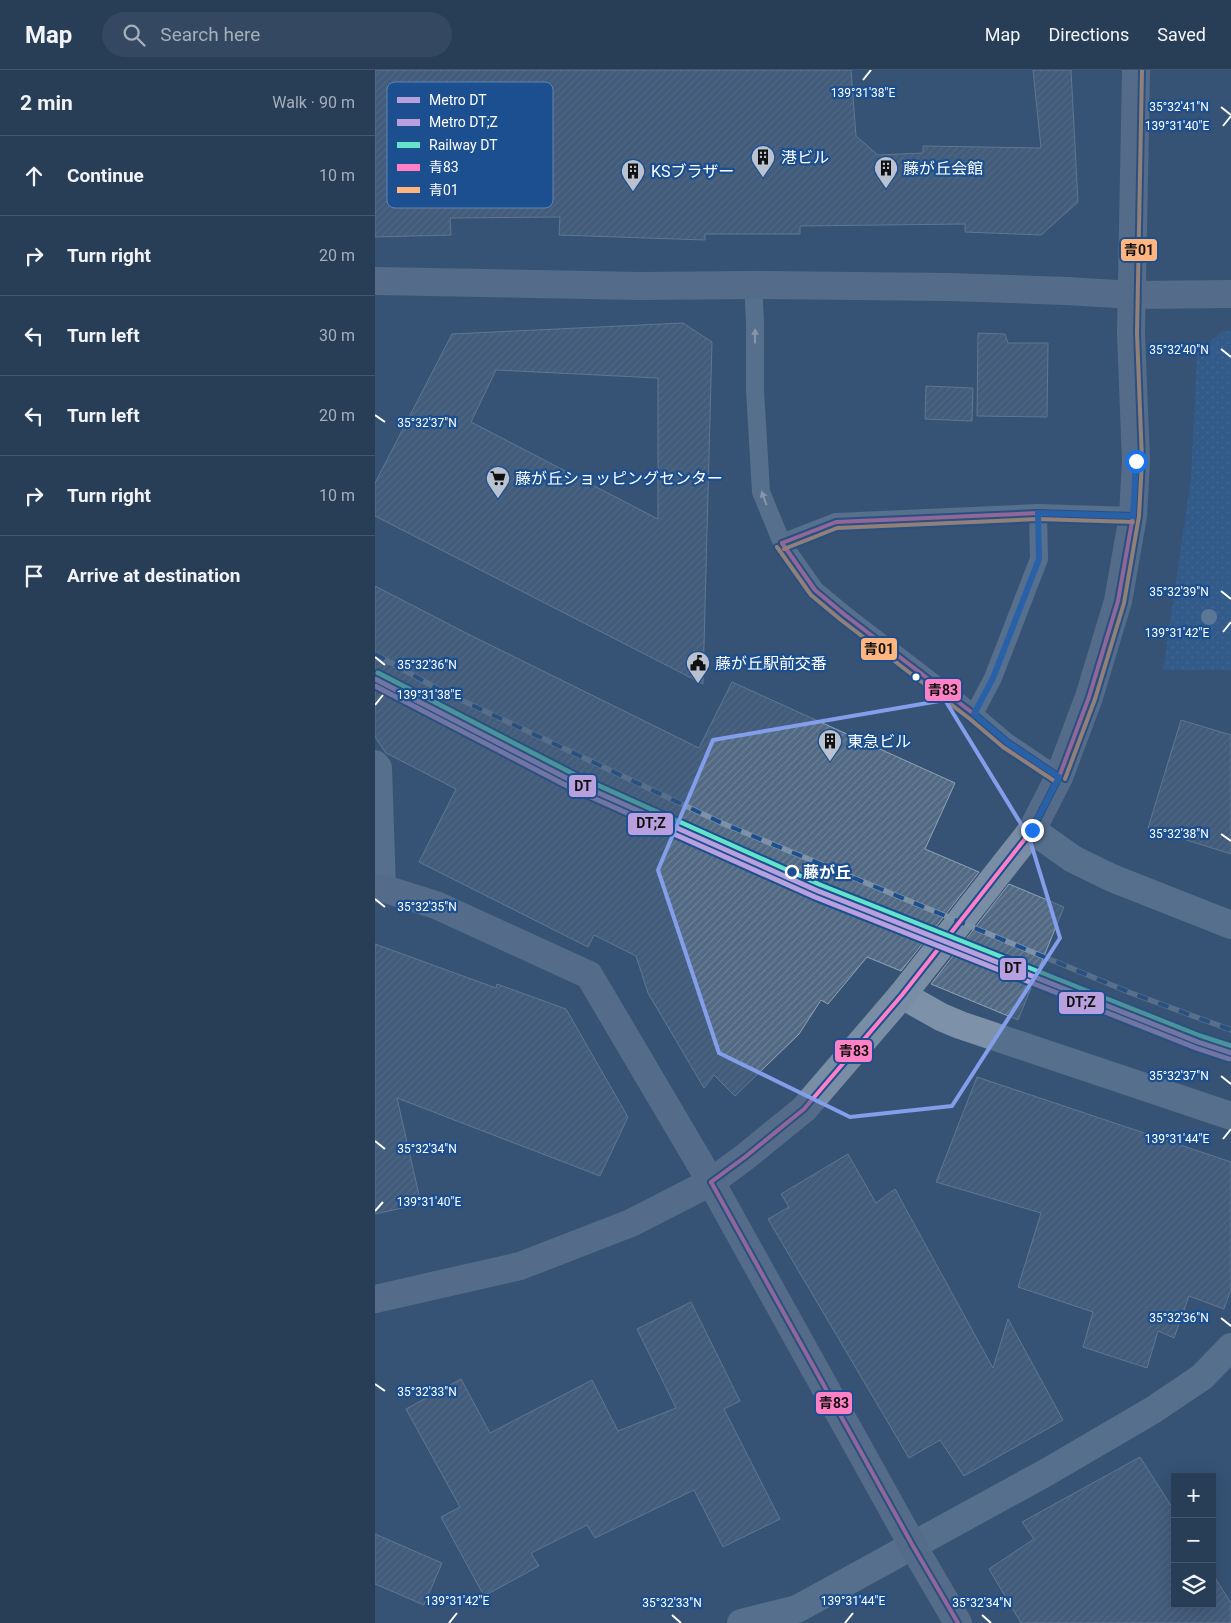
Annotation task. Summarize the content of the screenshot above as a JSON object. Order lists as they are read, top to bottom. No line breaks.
{"places":{"building":["港ビル","藤が丘会館","KSブラザー","東急ビル"],"supermarket":["藤が丘ショッピングセンター"],"public building":["藤が丘駅前交番"],"other":["藤が丘"]},"lines":["transit line 青01","transit line 青83","rail line DT","metro line DT","metro line DT;Z"],"legend":["Metro DT","Metro DT;Z","Railway DT","青83","青01"],"page":{"header":"Map","search":"Search here","nav":["Map","Directions","Saved"],"heading":["2 min","Walk · 90 m"],"list":[["Continue","10 m"],["Turn right","20 m"],["Turn left","30 m"],["Turn left","20 m"],["Turn right","10 m"],"Arrive at destination"],"map_buttons":["+","−"]},"coordinates":["139°31'38\"E","35°32'41\"N","139°31'40\"E","35°32'40\"N","35°32'37\"N","35°32'39\"N","139°31'42\"E","35°32'36\"N","35°32'38\"N","35°32'35\"N","139°31'44\"E","35°32'34\"N","35°32'33\"N"]}
